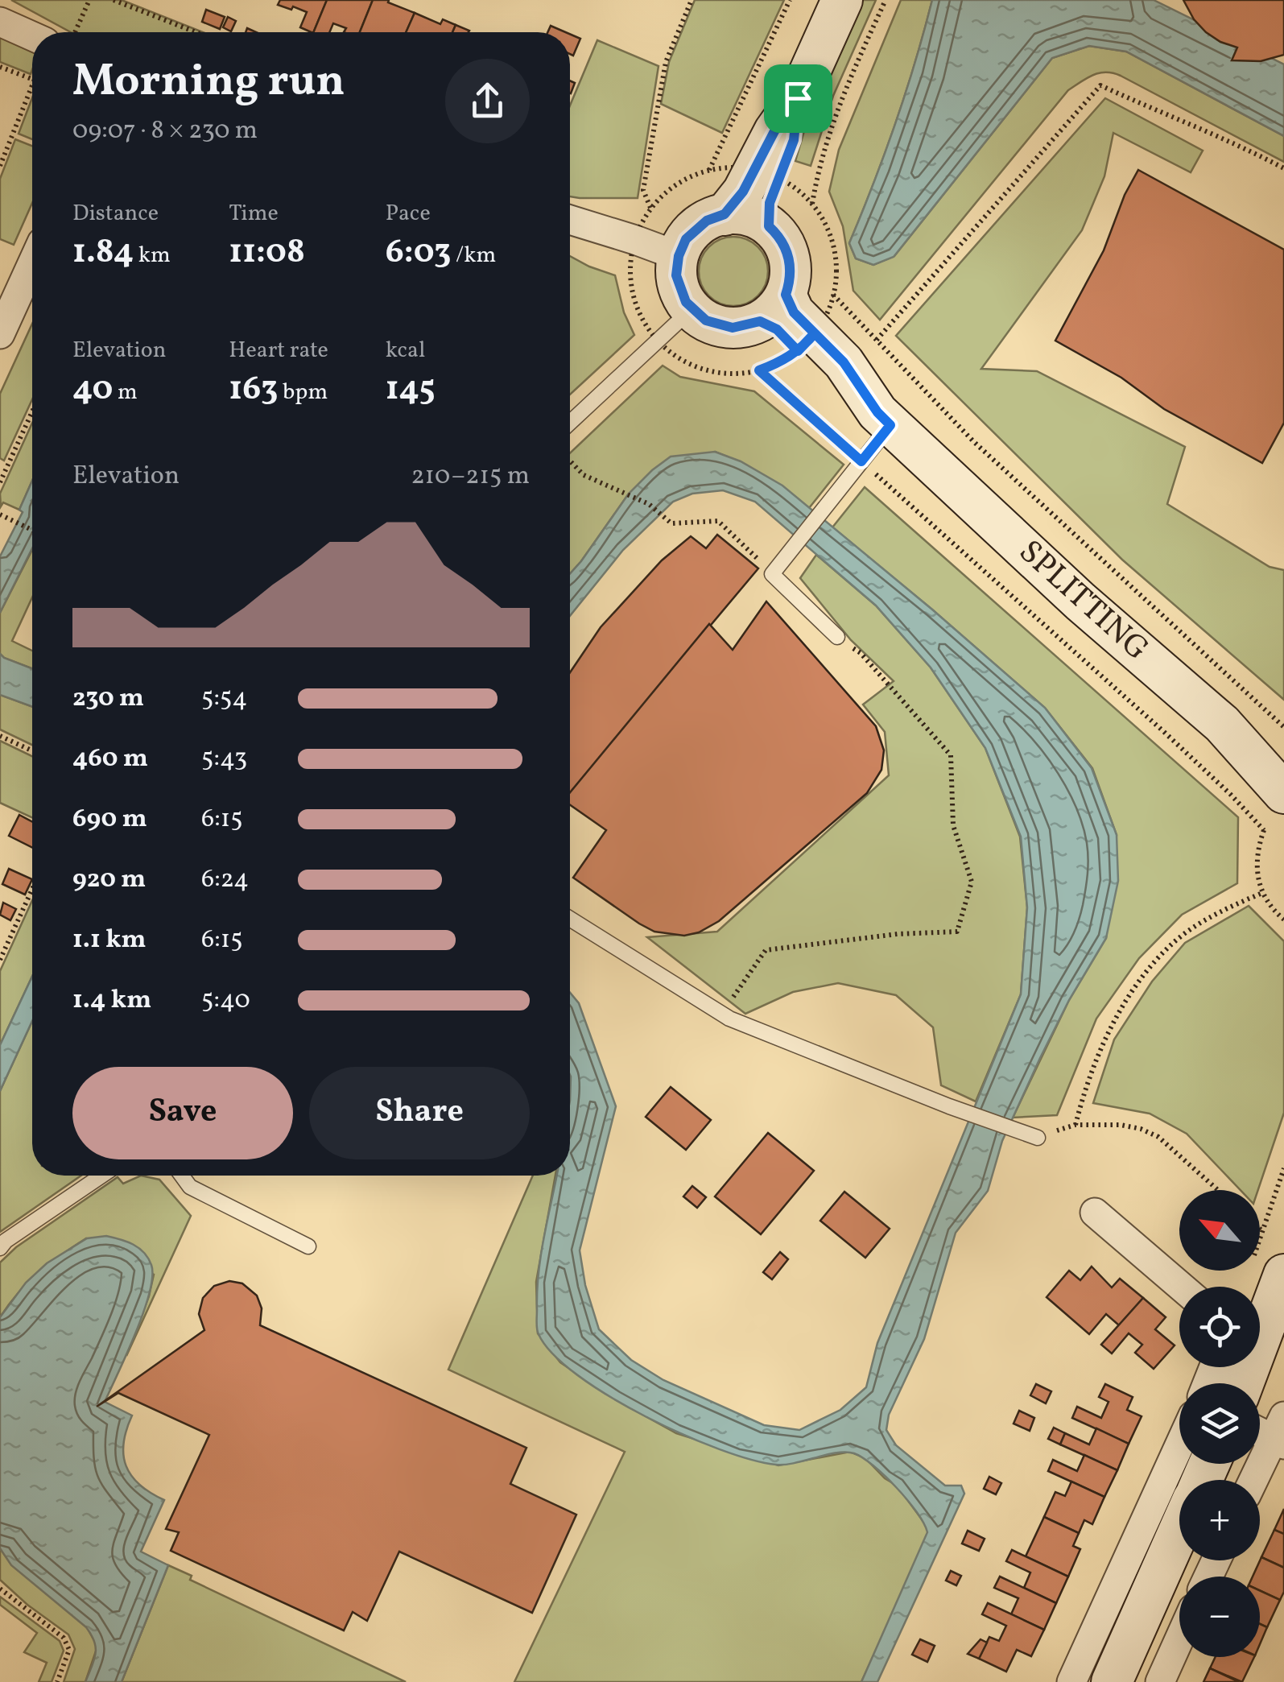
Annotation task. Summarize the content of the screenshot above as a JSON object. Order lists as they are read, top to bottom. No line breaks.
{"streets":{"main road":["SPLITTING"]},"north":"top left","page":{"heading":["Morning run","09:07 · 8 × 230 m"],"stats":[["Distance","1.84 km"],["Time","11:08"],["Pace","6:03 /km"],["Elevation","40 m"],["Heart rate","163 bpm"],["kcal","145"]],"chart":["Elevation","210–215 m"],"list":[{"name":"230 m","note":"5:54"},{"name":"460 m","note":"5:43"},{"name":"690 m","note":"6:15"},{"name":"920 m","note":"6:24"},{"name":"1.1 km","note":"6:15"},{"name":"1.4 km","note":"5:40"}],"buttons":["Save","Share"],"map_buttons":["+","−"]}}
